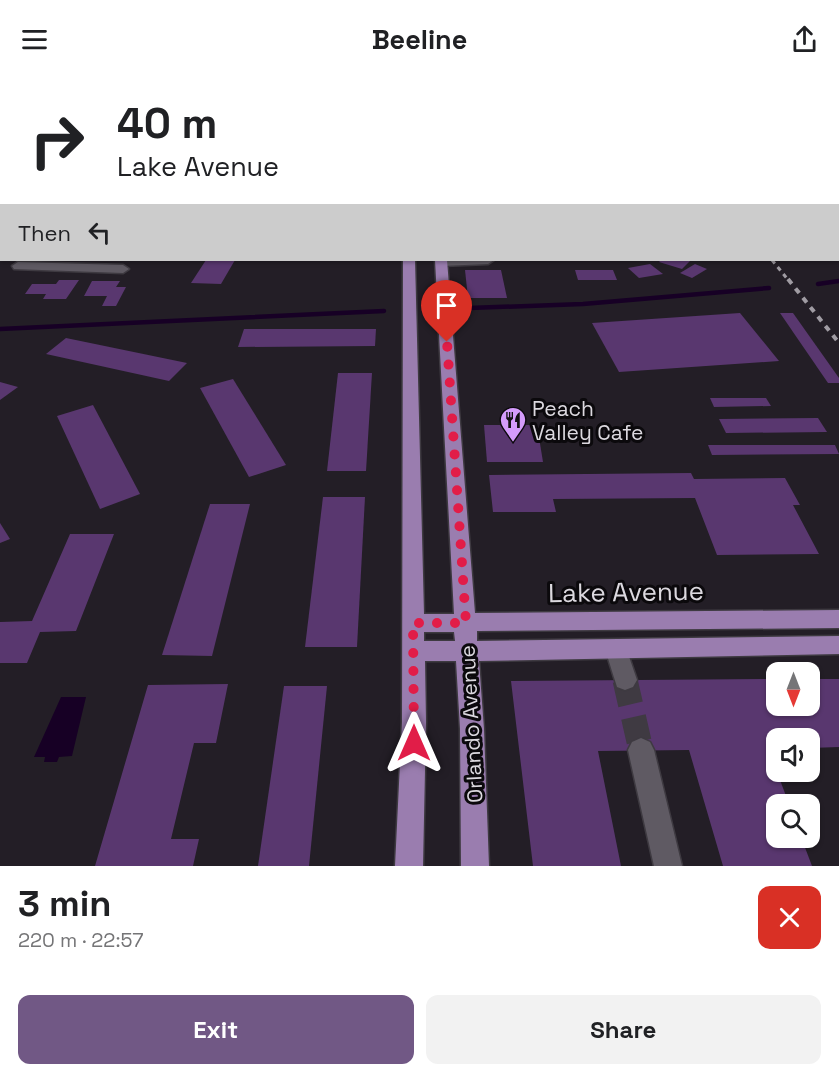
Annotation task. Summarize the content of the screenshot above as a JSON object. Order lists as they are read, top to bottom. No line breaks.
{"streets":{"main road":["Lake Avenue","Orlando Avenue"]},"crossings":[["Lake Avenue","Orlando Avenue"]],"places":{"restaurant":["Peach Valley Cafe"]},"north":"bottom","page":{"header":"Beeline","turn":["40 m","Lake Avenue"],"then":"Then","heading":["3 min","220 m · 22:57"],"buttons":["Exit","Share"]}}
